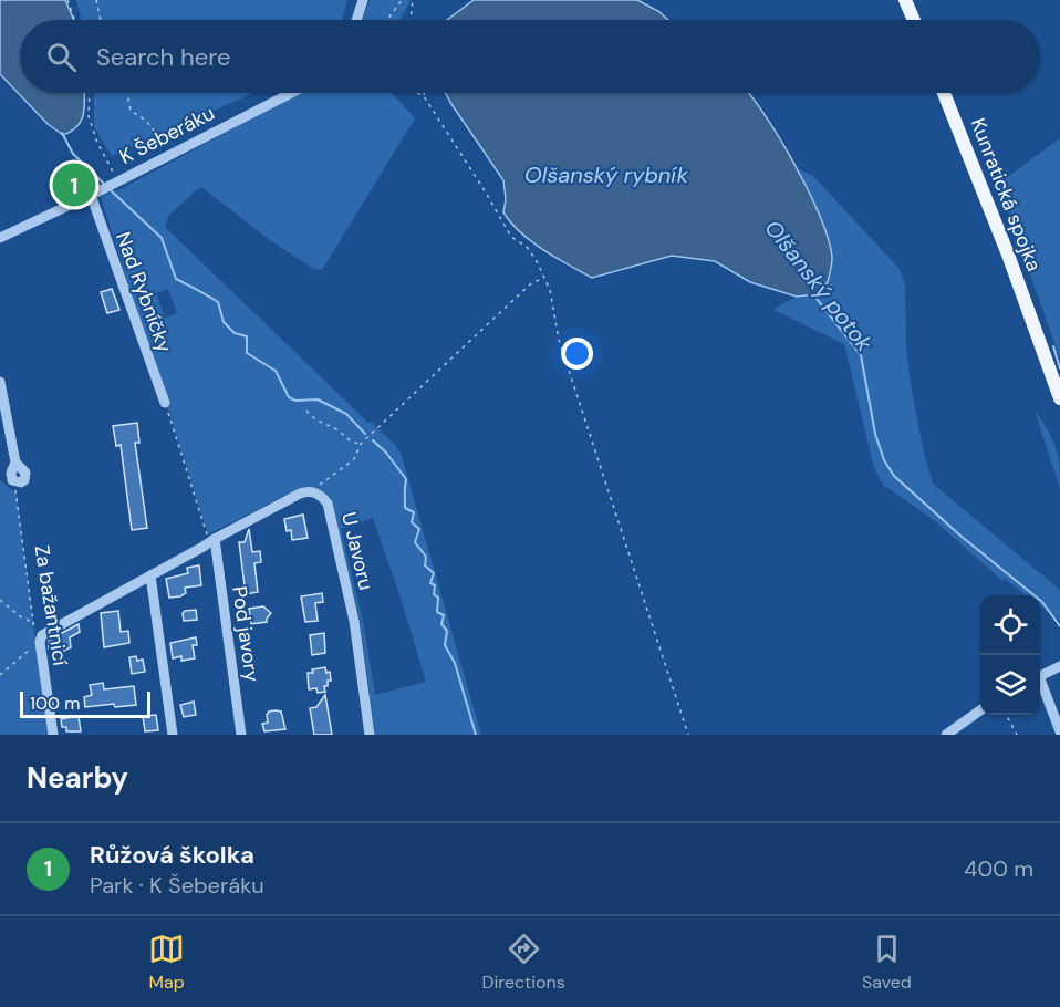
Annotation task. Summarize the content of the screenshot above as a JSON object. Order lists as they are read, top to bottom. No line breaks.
{"streets":{"main road":["Kunratická spojka"],"street":["K Šeberáku","Nad Rybníčky","U Javoru","Za bažantnicí","Pod javory"]},"crossings":[["K Šeberáku","Nad Rybníčky"]],"water":["Olšanský rybník","Olšanský potok"],"scale_bar":"100 m","page":{"search":"Search here","pins":"1","scale":"100 m","heading":"Nearby","list":[{"mark":"1","name":"Růžová školka","note":"Park · K Šeberáku","value":"400 m"}],"nav":["Map","Directions","Saved"]}}
